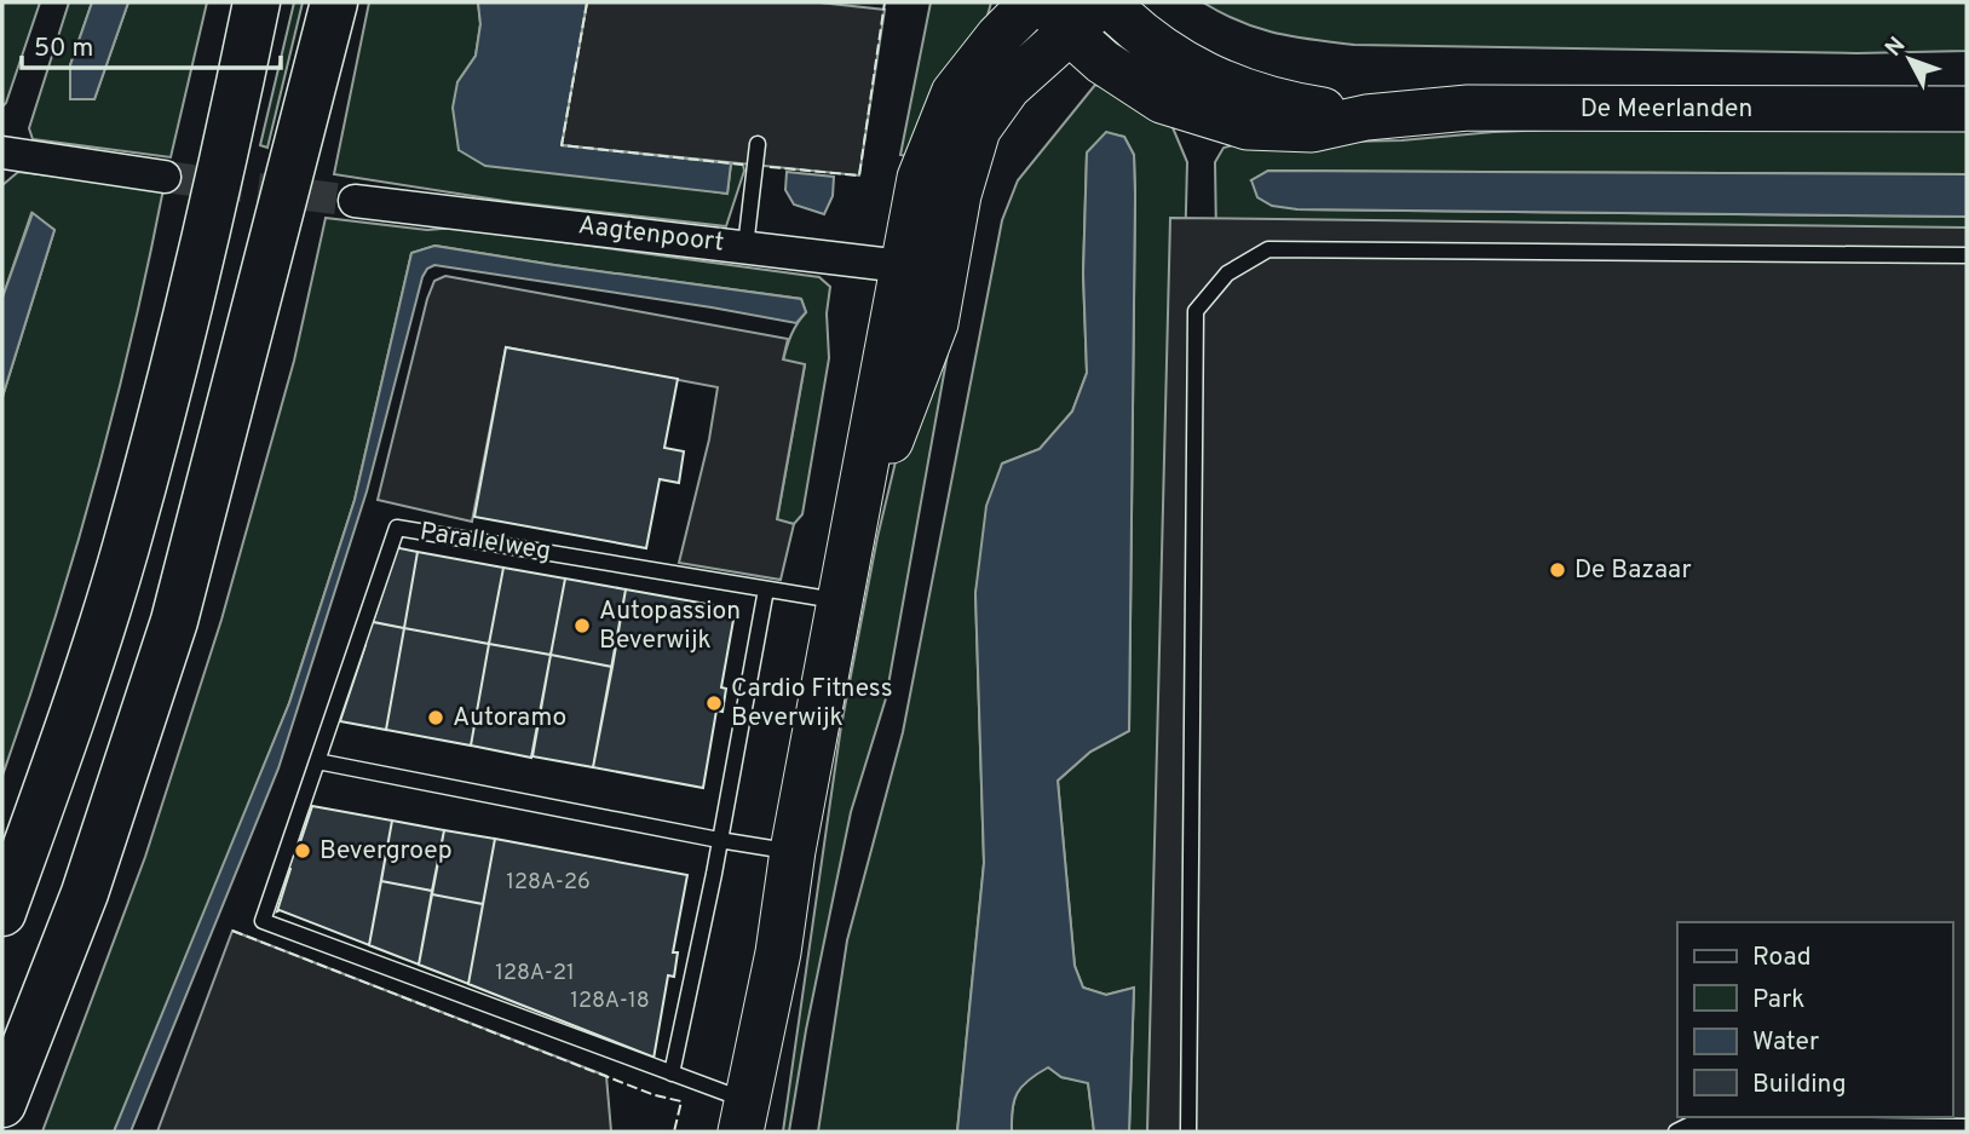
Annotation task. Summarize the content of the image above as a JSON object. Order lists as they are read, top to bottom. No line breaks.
{"streets":{"main road":["De Meerlanden","Parallelweg"],"street":["Aagtenpoort"]},"crossings":[["De Meerlanden","Parallelweg"],["Aagtenpoort","Parallelweg"]],"places":["De Bazaar","Autopassion Beverwijk","Cardio Fitness Beverwijk","Autoramo","Bevergroep"],"house_numbers":["128A-26","128A-21","128A-18"],"legend":["Road","Park","Water","Building"],"scale_bar":"50 m","north":"top left"}
